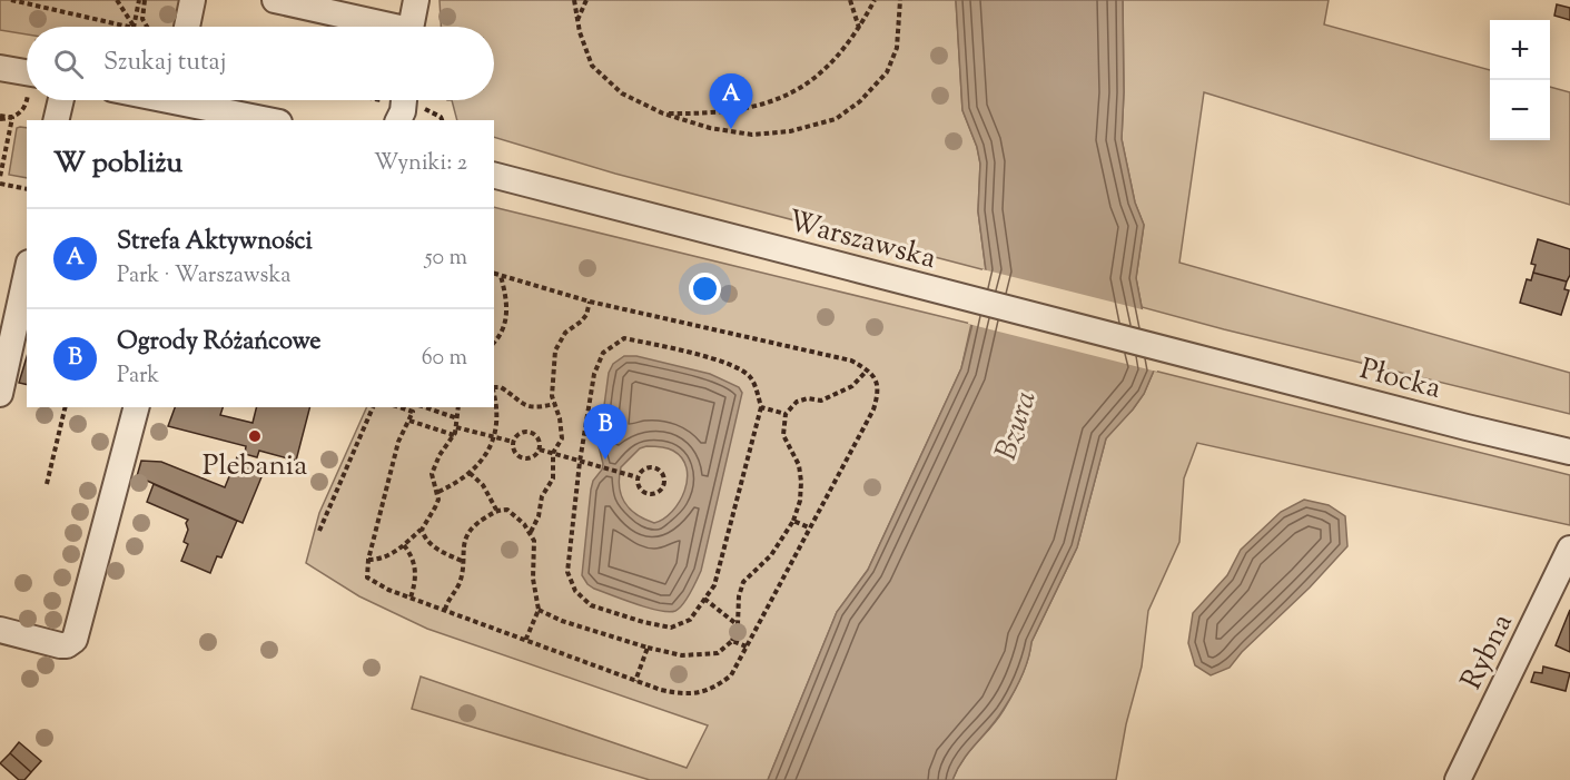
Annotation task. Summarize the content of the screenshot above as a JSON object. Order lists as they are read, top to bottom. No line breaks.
{"streets":{"street":["Warszawska","Płocka","Rybna"]},"crossings":[["Warszawska","Płocka"]],"water":["Bzura"],"places":["Plebania"],"page":{"map_buttons":["+","−"],"search":"Szukaj tutaj","pins":["A","B"],"heading":["W pobliżu","Wyniki: 2"],"list":[{"mark":"A","name":"Strefa Aktywności","note":"Park · Warszawska","value":"50 m"},{"mark":"B","name":"Ogrody Różańcowe","note":"Park","value":"60 m"}]}}
